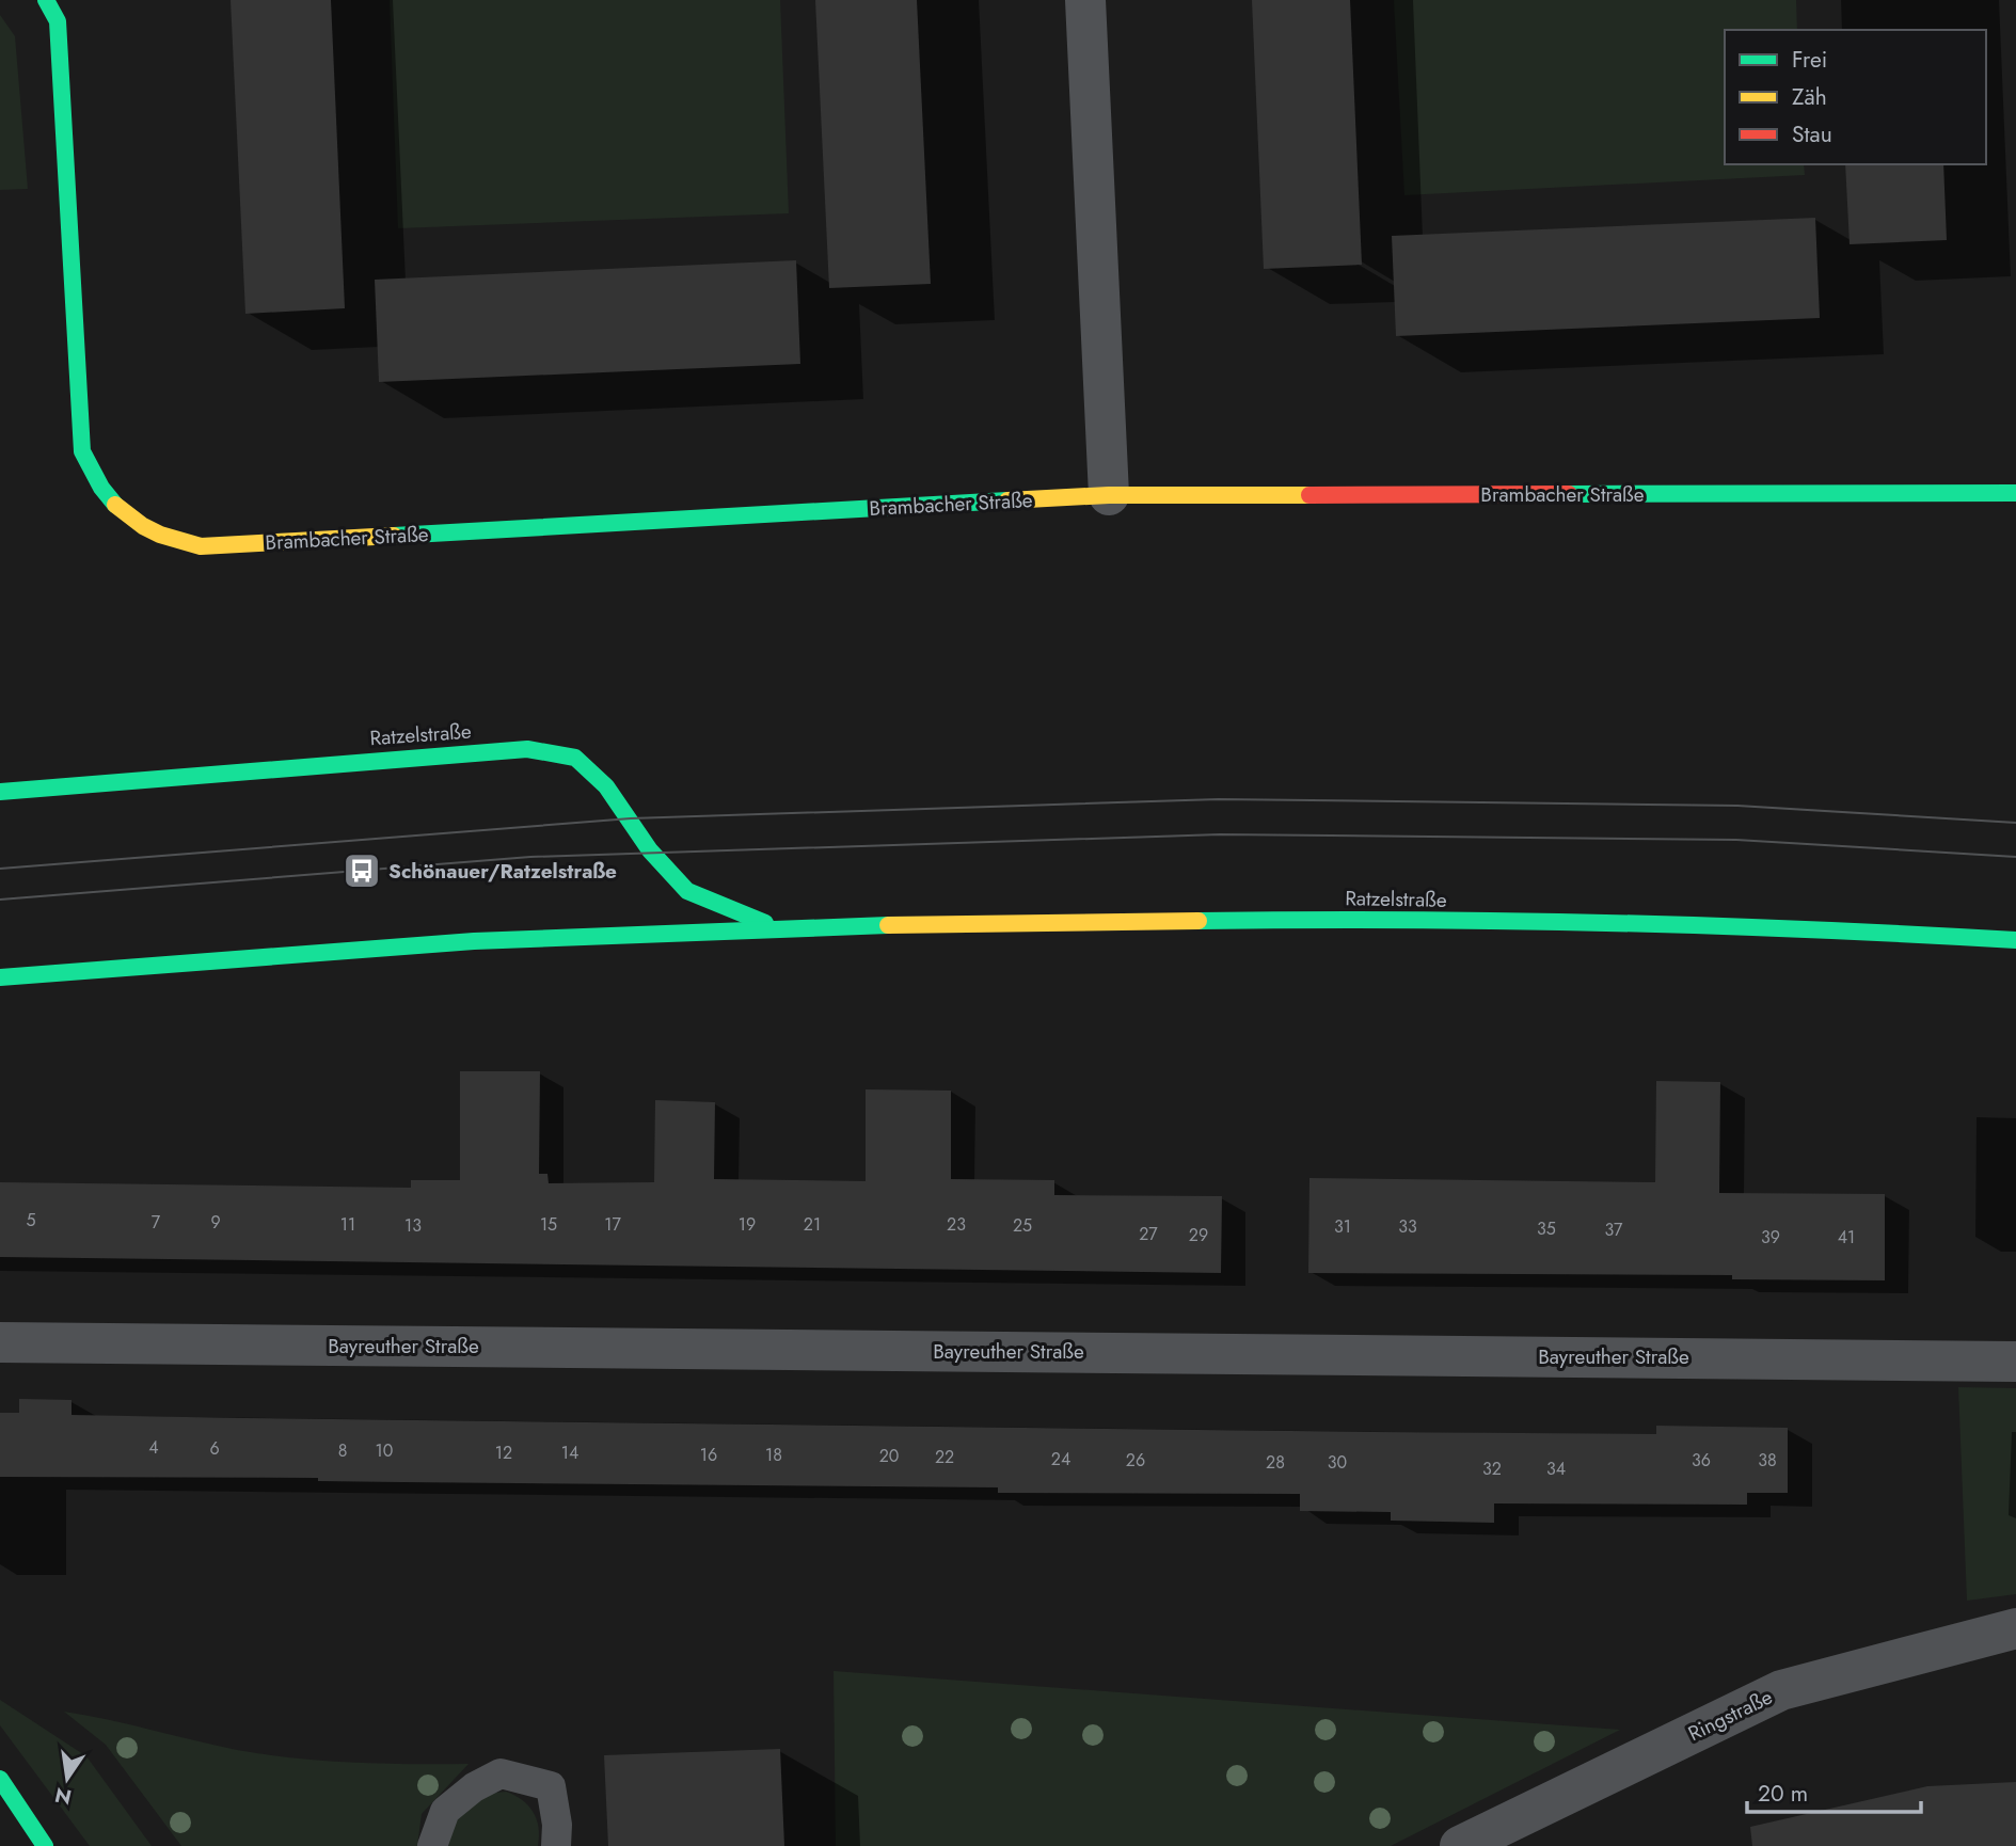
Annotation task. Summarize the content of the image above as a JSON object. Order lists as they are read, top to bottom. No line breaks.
{"streets":{"main road":["Brambacher Straße","Ratzelstraße"],"street":["Bayreuther Straße","Ringstraße"]},"places":{"bus stop":["Schönauer/Ratzelstraße"]},"house_numbers":["5","7","9","11","15","17","19","21","23","13","25","31","33","35","37","27","29","39","41","4","6","8","10","12","14","16","18","20","22","24","26","36","38","28","30","32","34"],"legend":["Frei","Zäh","Stau"],"scale_bar":"20 m","north":"bottom"}
